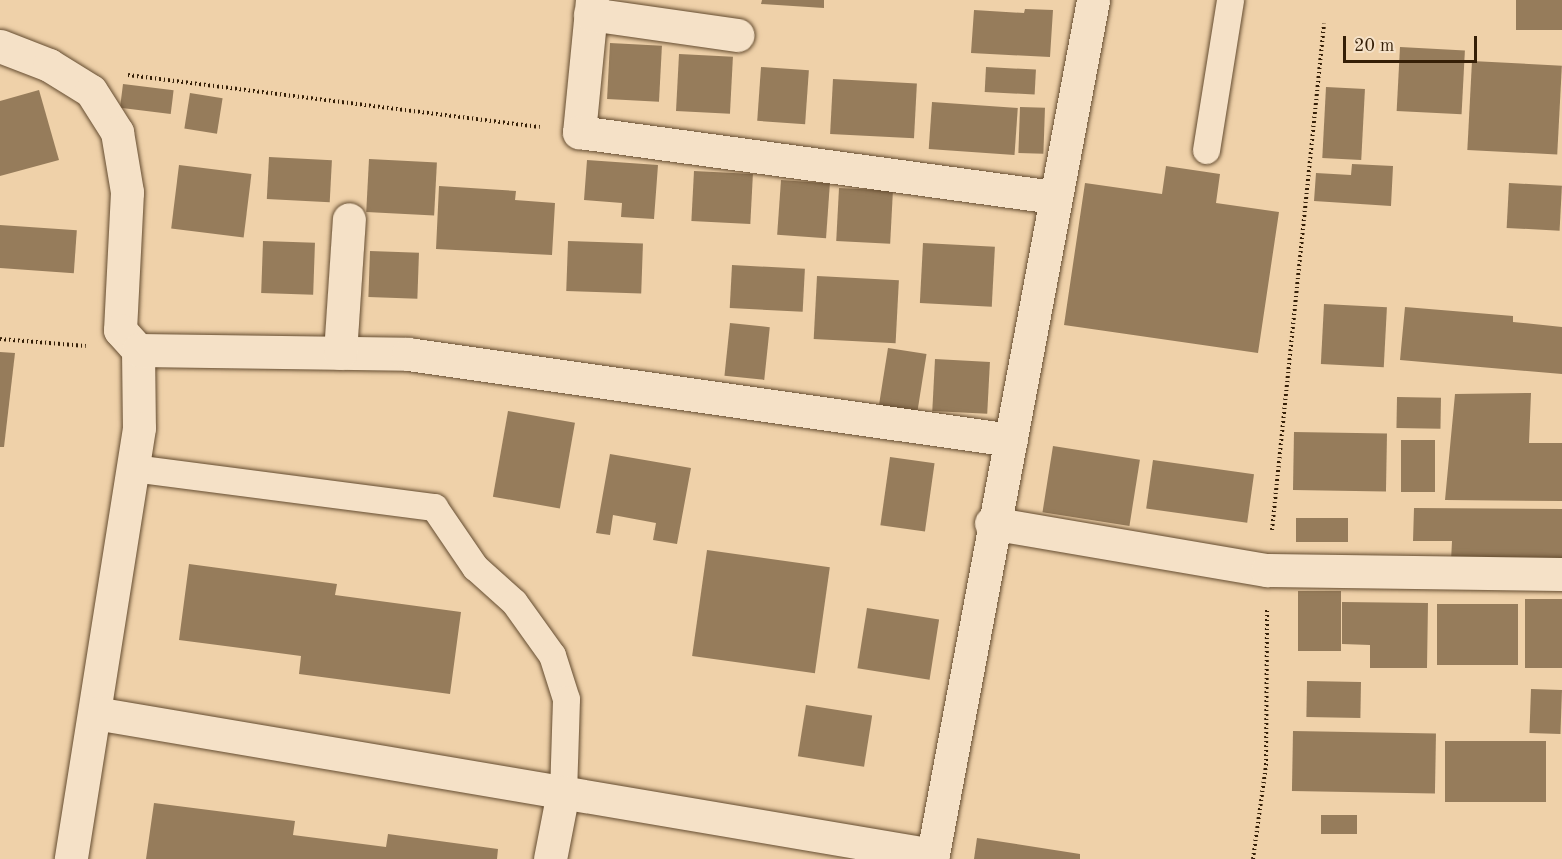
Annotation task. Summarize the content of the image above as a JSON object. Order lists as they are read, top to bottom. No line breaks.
{"scale_bar":"20 m"}
